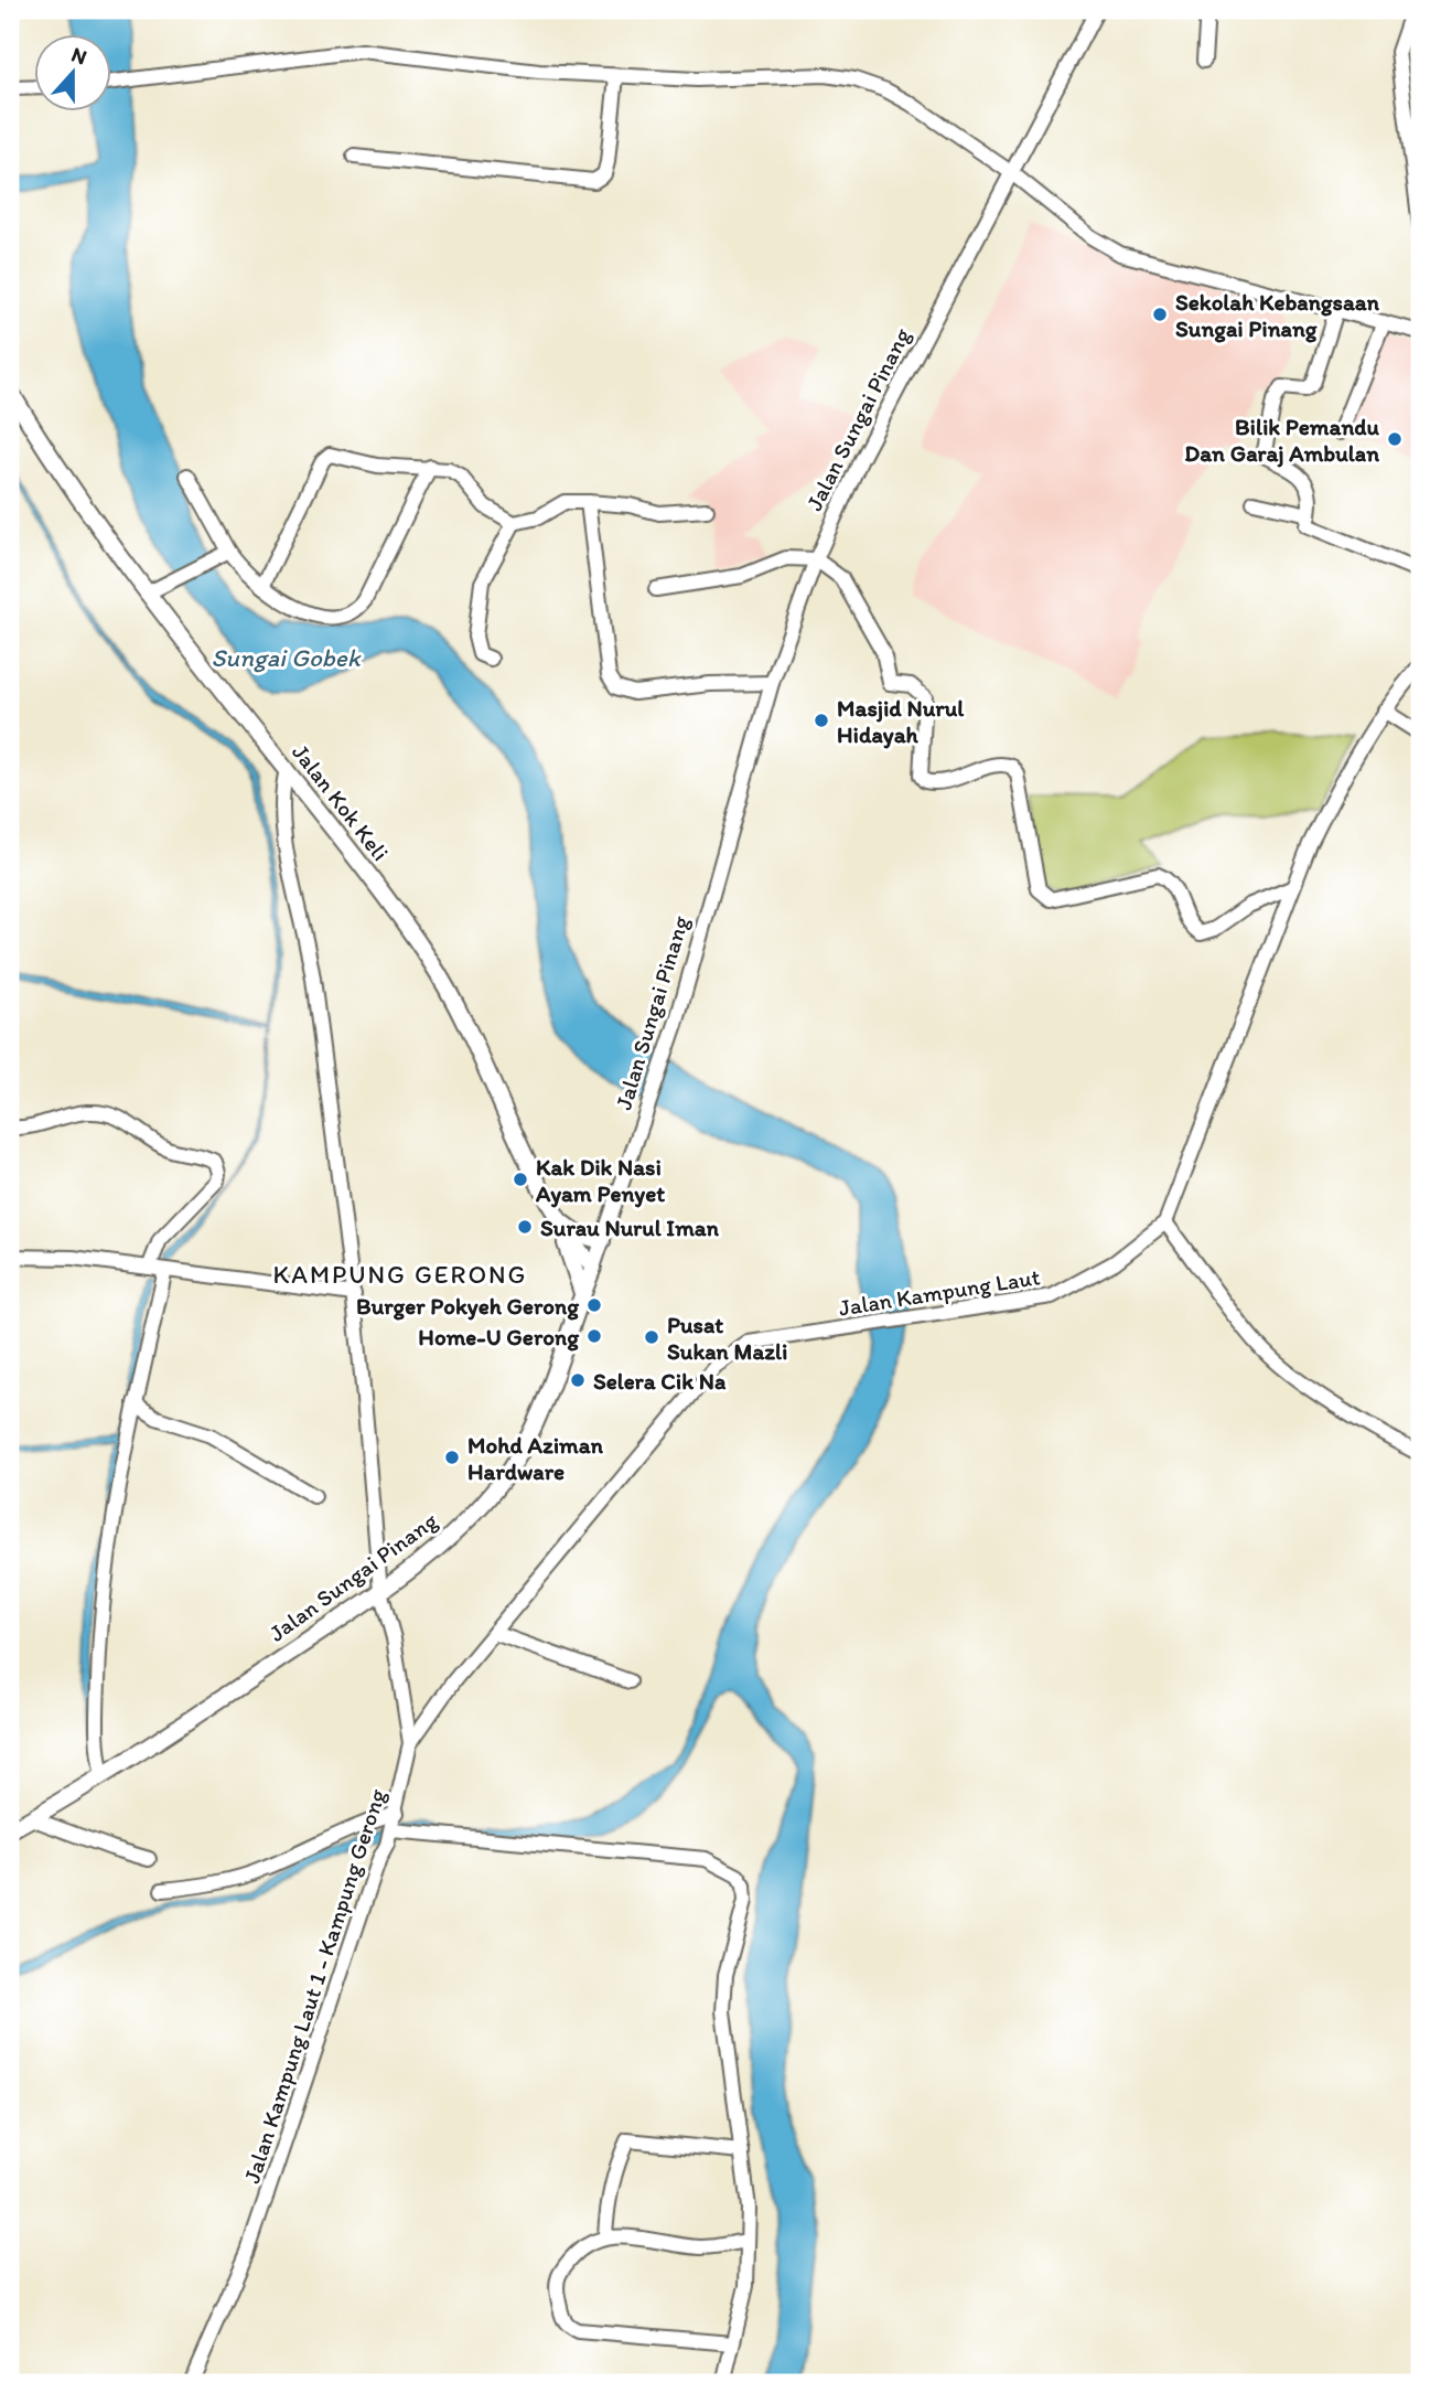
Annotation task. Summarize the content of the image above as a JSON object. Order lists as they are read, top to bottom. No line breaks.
{"streets":{"street":["Jalan Sungai Pinang","Jalan Kok Keli","Jalan Kampung Laut","Jalan Kampung Laut 1 - Kampung Gerong"]},"crossings":[["Jalan Sungai Pinang","Jalan Kok Keli"],["Jalan Sungai Pinang","Jalan Kampung Laut 1 - Kampung Gerong"],["Jalan Kok Keli","Jalan Kampung Laut 1 - Kampung Gerong"],["Jalan Kampung Laut","Jalan Kampung Laut 1 - Kampung Gerong"]],"districts":["KAMPUNG GERONG"],"water":["Sungai Gobek"],"places":["Sekolah Kebangsaan Sungai Pinang","Bilik Pemandu Dan Garaj Ambulan","Masjid Nurul Hidayah","Kak Dik Nasi Ayam Penyet","Surau Nurul Iman","Burger Pokyeh Gerong","Home-U Gerong","Pusat Sukan Mazli","Selera Cik Na","Mohd Aziman Hardware"],"north":"top"}
